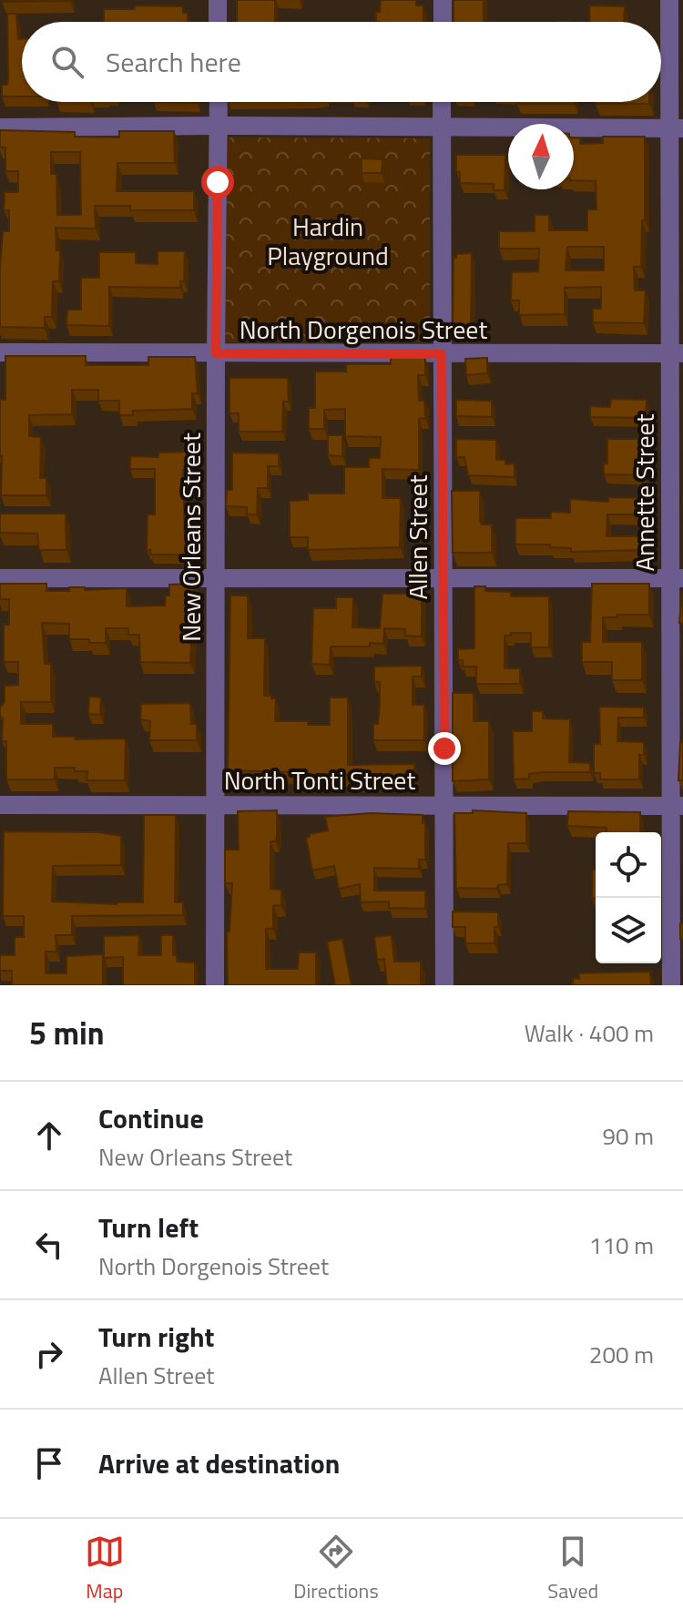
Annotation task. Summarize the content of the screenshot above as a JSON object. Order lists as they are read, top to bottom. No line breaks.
{"streets":{"street":["North Dorgenois Street","Annette Street","New Orleans Street","Allen Street","North Tonti Street"]},"crossings":[["North Dorgenois Street","Annette Street"],["North Dorgenois Street","New Orleans Street"],["North Dorgenois Street","Allen Street"],["Annette Street","North Tonti Street"],["New Orleans Street","North Tonti Street"],["Allen Street","North Tonti Street"]],"parks":["Hardin Playground"],"north":"top","page":{"search":"Search here","heading":["5 min","Walk · 400 m"],"list":[["Continue","New Orleans Street","90 m"],["Turn left","North Dorgenois Street","110 m"],["Turn right","Allen Street","200 m"],"Arrive at destination"],"nav":["Map","Directions","Saved"]}}
